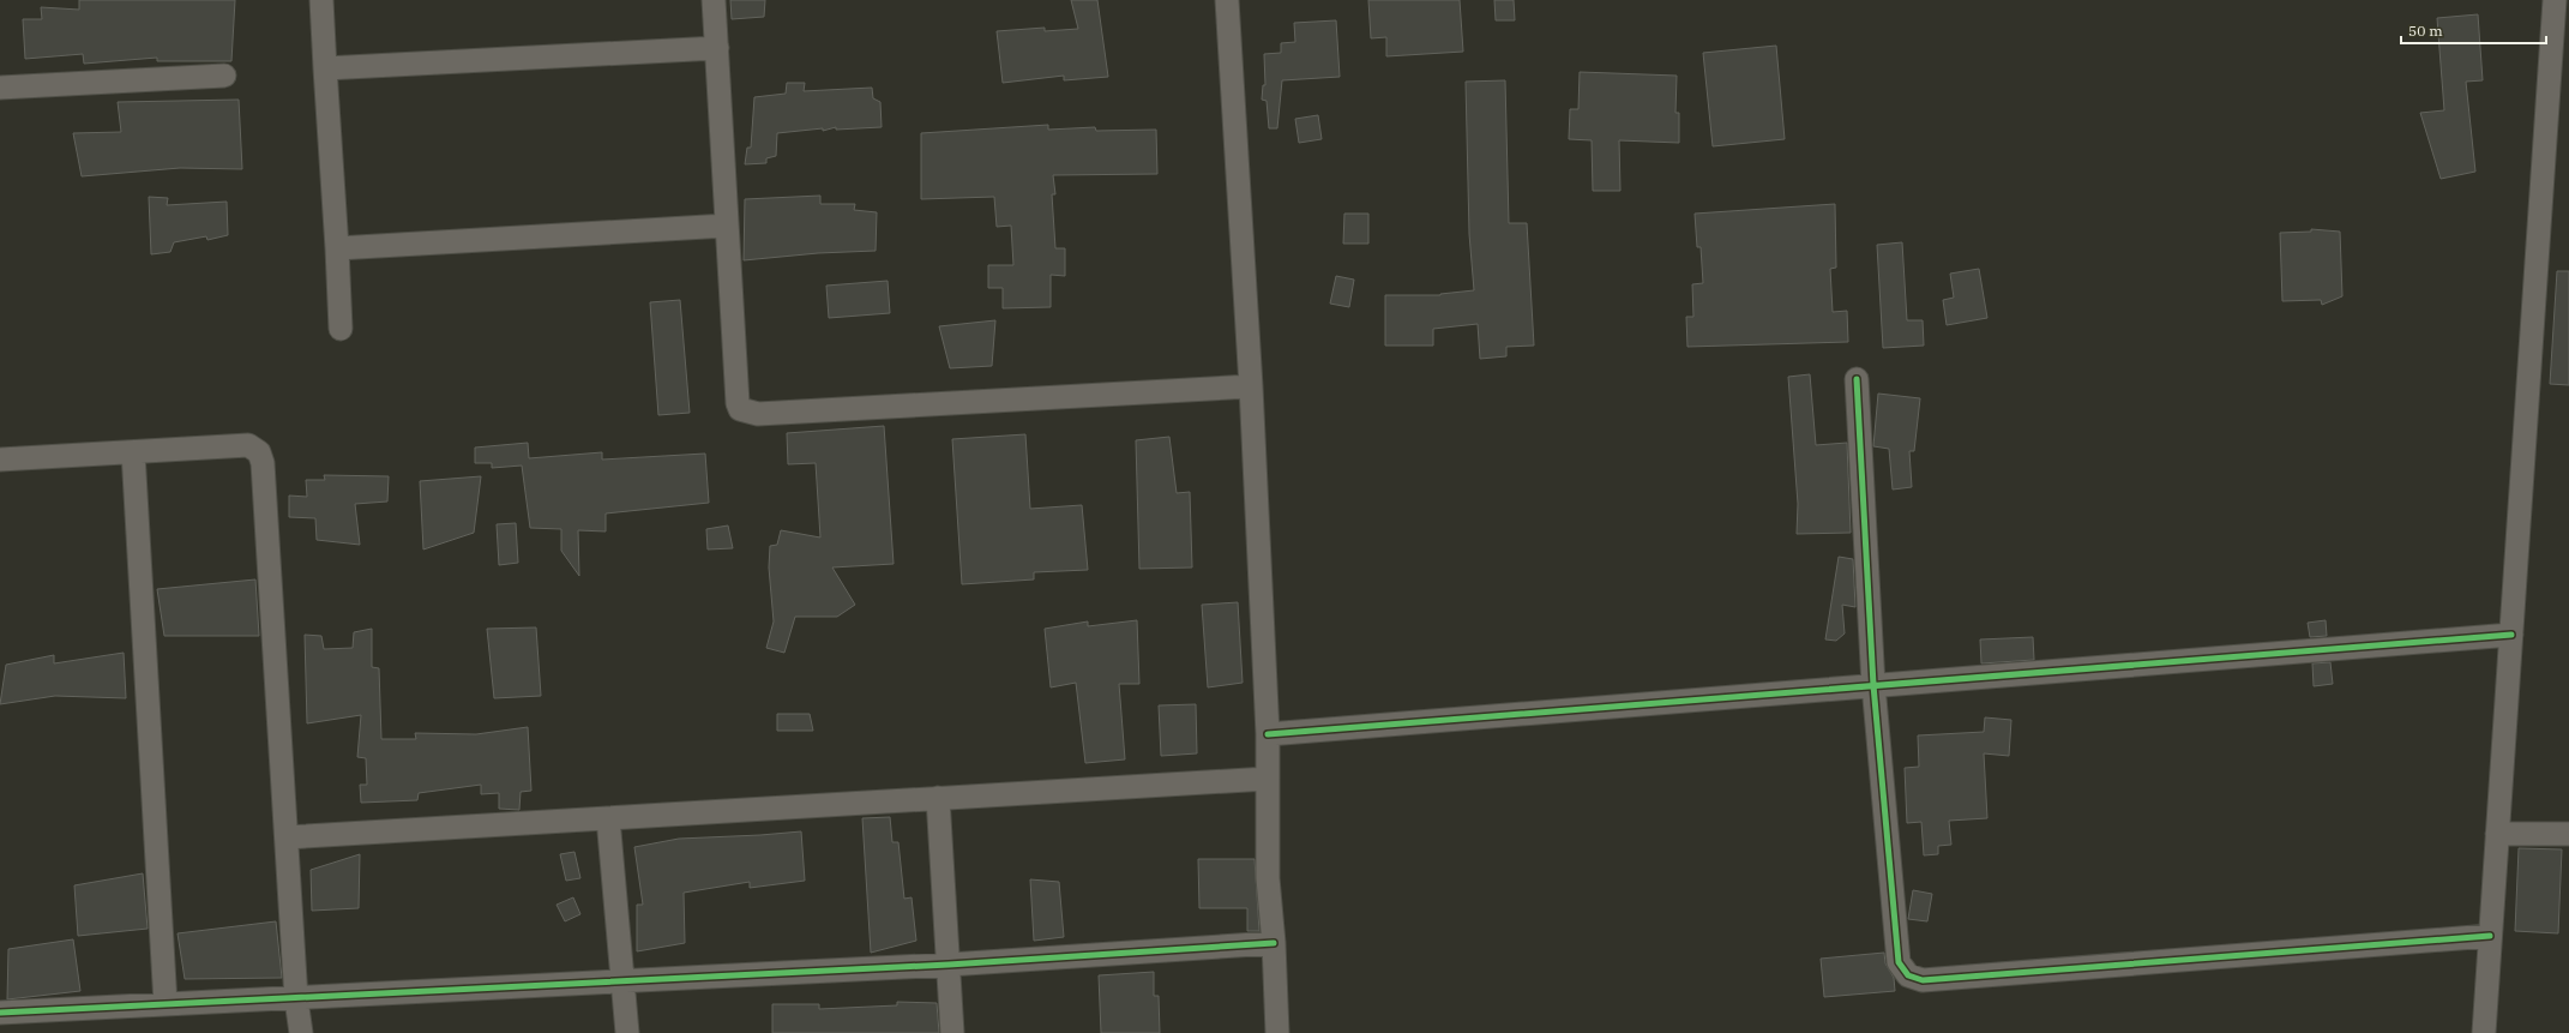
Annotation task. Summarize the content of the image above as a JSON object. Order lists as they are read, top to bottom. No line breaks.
{"scale_bar":"50 m"}
